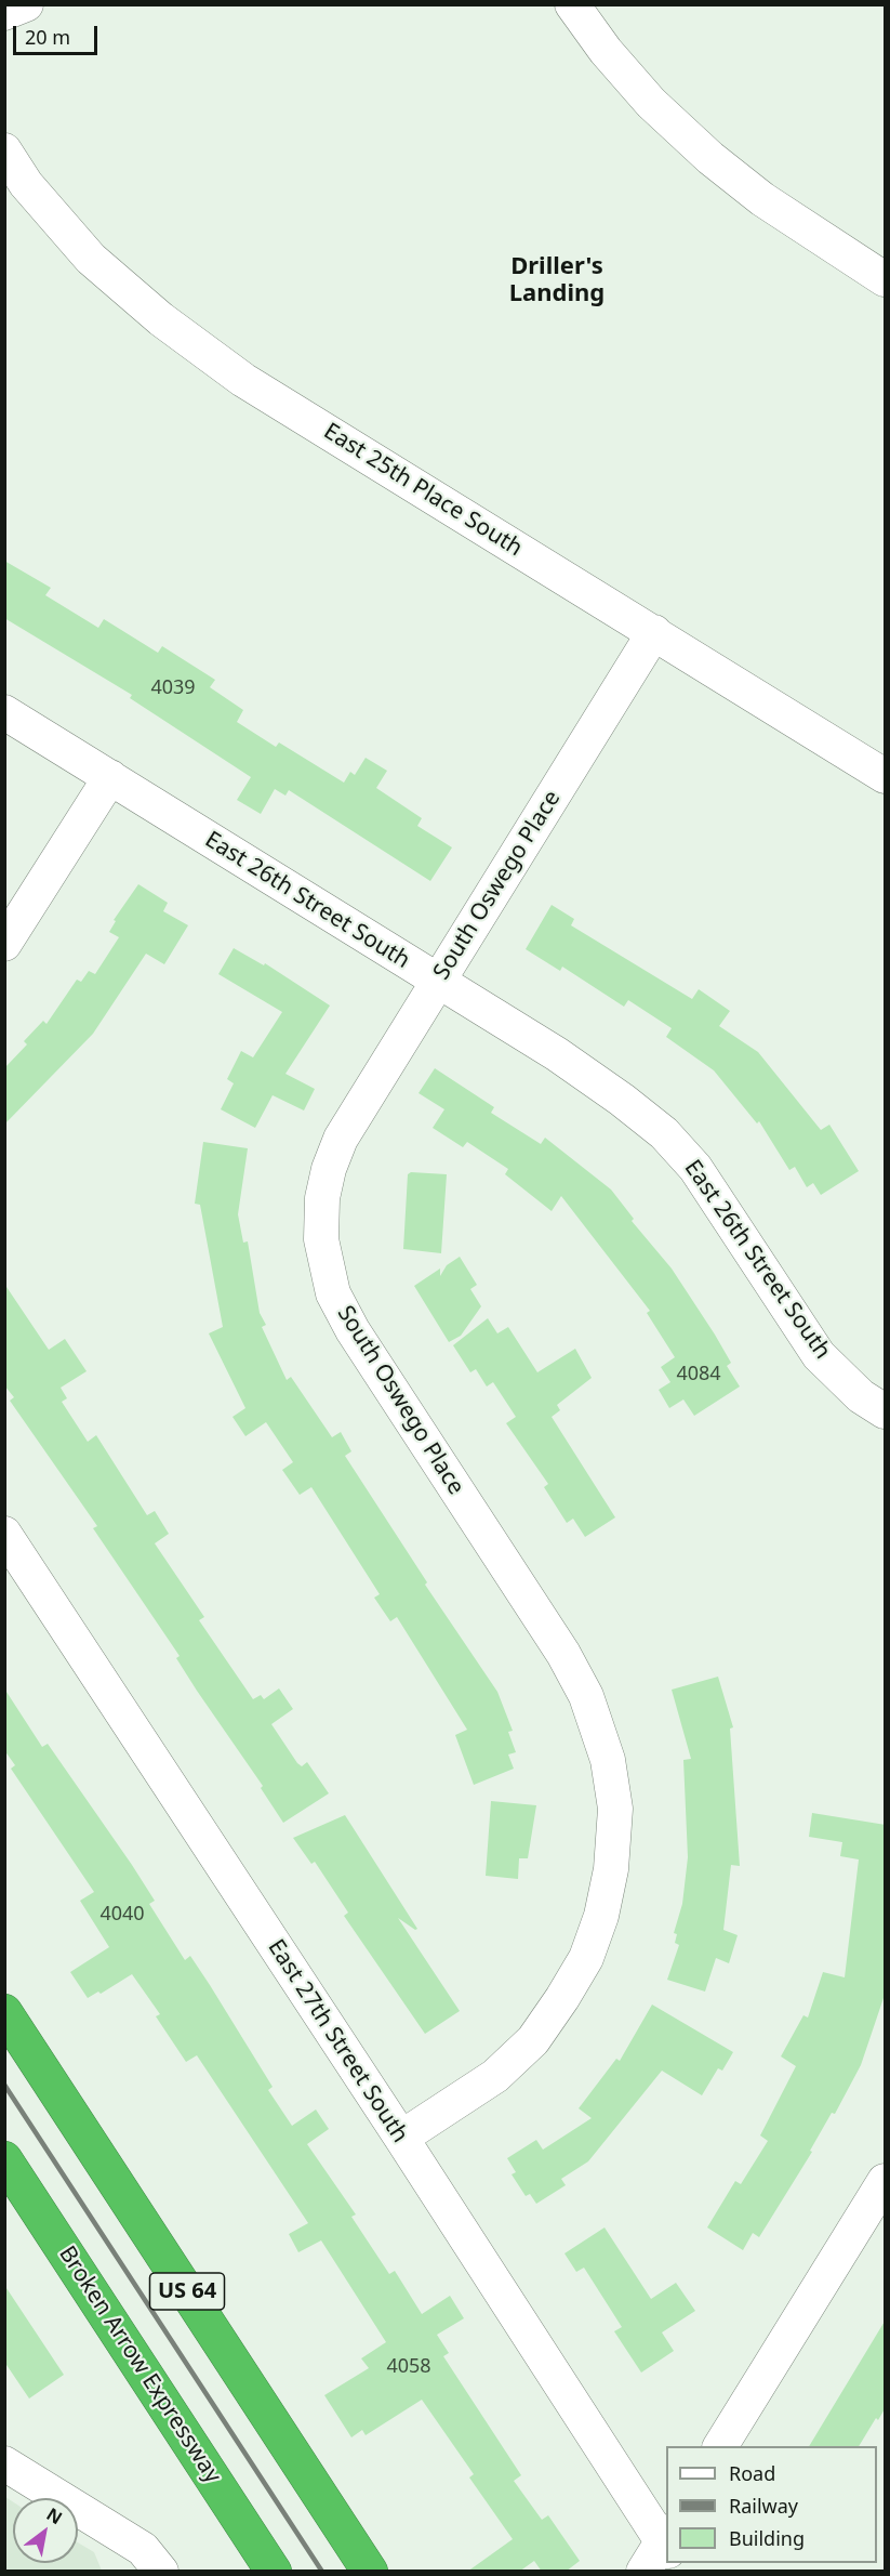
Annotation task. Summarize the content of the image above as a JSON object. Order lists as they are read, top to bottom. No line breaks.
{"streets":{"highway":["US 64","Broken Arrow Expressway"],"street":["East 25th Place South","South Oswego Place","East 26th Street South","East 27th Street South"]},"crossings":[["East 25th Place South","South Oswego Place"],["South Oswego Place","East 26th Street South"],["South Oswego Place","East 27th Street South"]],"districts":["Driller's Landing"],"house_numbers":["4039","4084","4040","4058"],"legend":["Road","Railway","Building"],"scale_bar":"20 m","north":"top right"}
